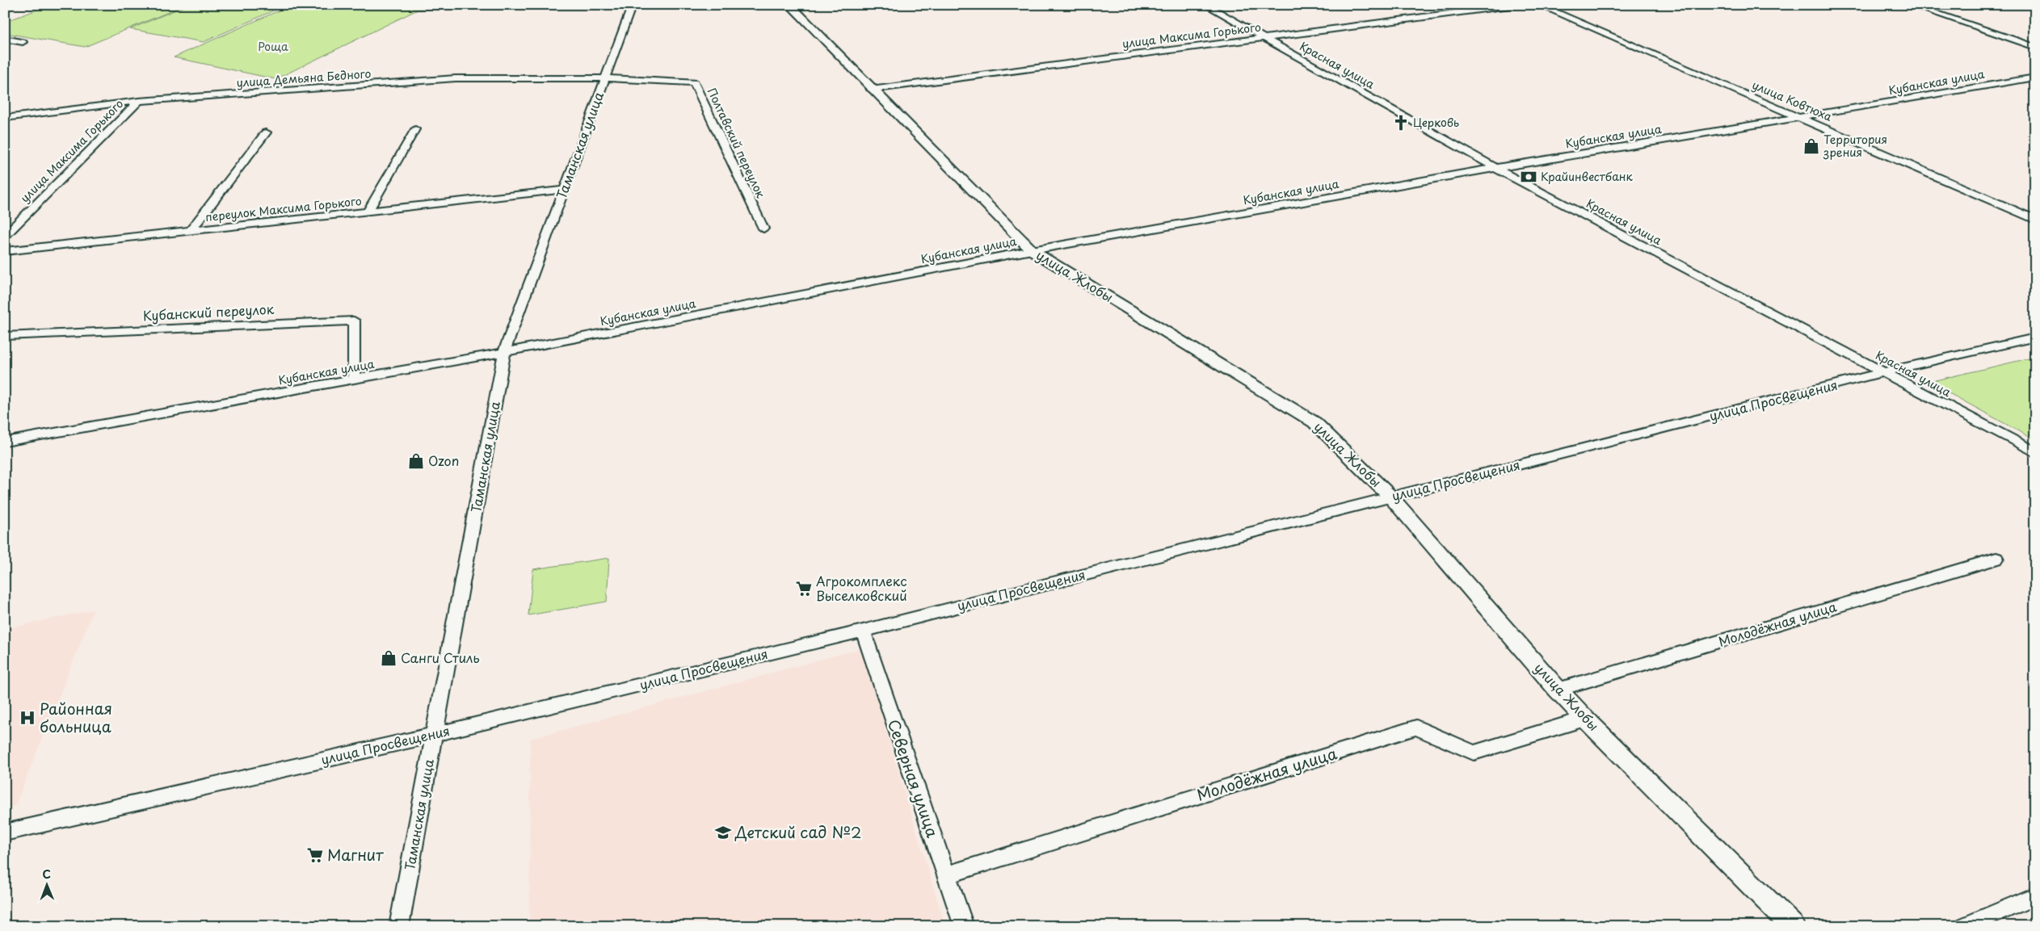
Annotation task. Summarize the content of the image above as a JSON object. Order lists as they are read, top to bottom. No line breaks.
{"streets":{"street":["улица Максима Горького","Красная улица","улица Демьяна Бедного","Кубанская улица","улица Ковтюха","Полтавский переулок","Таманская улица","переулок Максима Горького","улица Жлобы","Кубанский переулок","улица Просвещения","Молодёжная улица","Северная улица"]},"crossings":[["улица Максима Горького","Красная улица"],["улица Максима Горького","улица Демьяна Бедного"],["улица Максима Горького","улица Жлобы"],["Красная улица","Кубанская улица"],["Красная улица","улица Просвещения"],["улица Демьяна Бедного","Полтавский переулок"],["улица Демьяна Бедного","Таманская улица"],["Кубанская улица","улица Ковтюха"],["Кубанская улица","Таманская улица"],["Кубанская улица","улица Жлобы"],["Кубанская улица","Кубанский переулок"],["Полтавский переулок","Таманская улица"],["Таманская улица","переулок Максима Горького"],["Таманская улица","улица Просвещения"],["улица Жлобы","улица Просвещения"],["улица Жлобы","Молодёжная улица"],["улица Просвещения","Северная улица"],["Молодёжная улица","Северная улица"]],"parks":["Роща"],"places":{"church":["Церковь"],"shop":["Территория зрения","Ozon","Санги Стиль"],"bank":["Крайинвестбанк"],"supermarket":["Агрокомплекс Выселковский","Магнит"],"hospital":["Районная больница"],"school or university":["Детский сад №2"]},"north":"top"}
